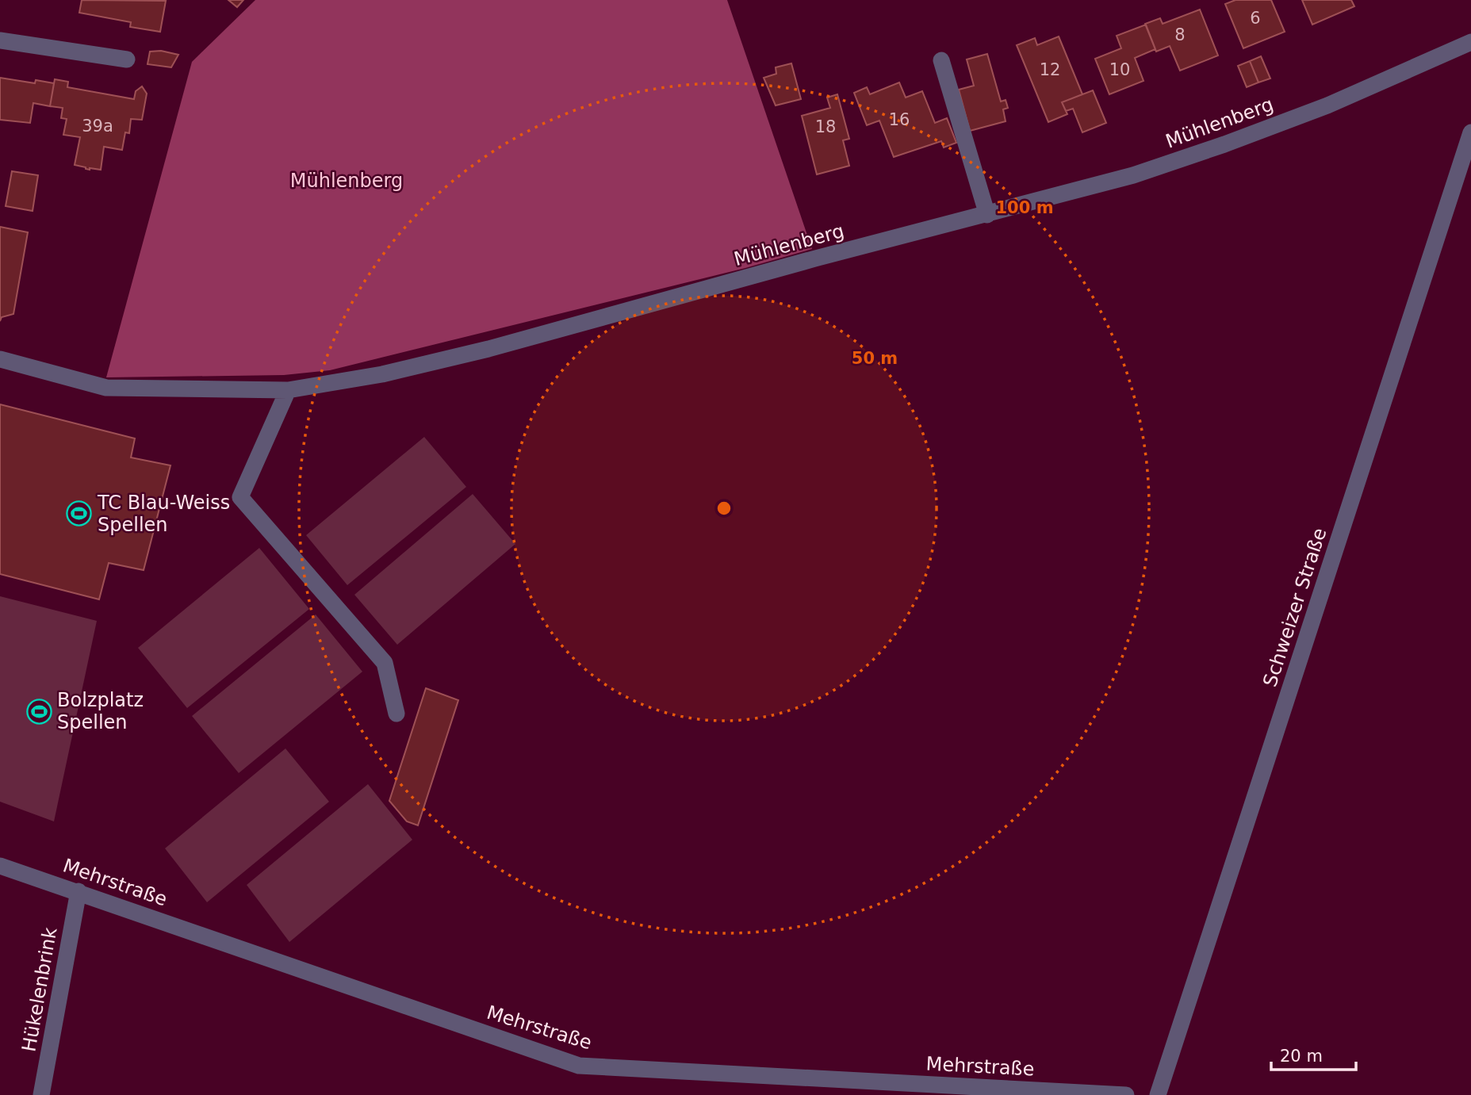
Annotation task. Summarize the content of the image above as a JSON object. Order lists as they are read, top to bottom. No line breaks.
{"streets":{"street":["Mühlenberg","Schweizer Straße","Mehrstraße","Hükelenbrink"]},"crossings":[["Mehrstraße","Hükelenbrink"]],"parks":["Mühlenberg"],"places":{"sports":["TC Blau-Weiss Spellen","Bolzplatz Spellen"]},"house_numbers":["6","8","12","10","16","39a","18"],"scale_bar":"20 m","rings":["100 m","50 m"]}
